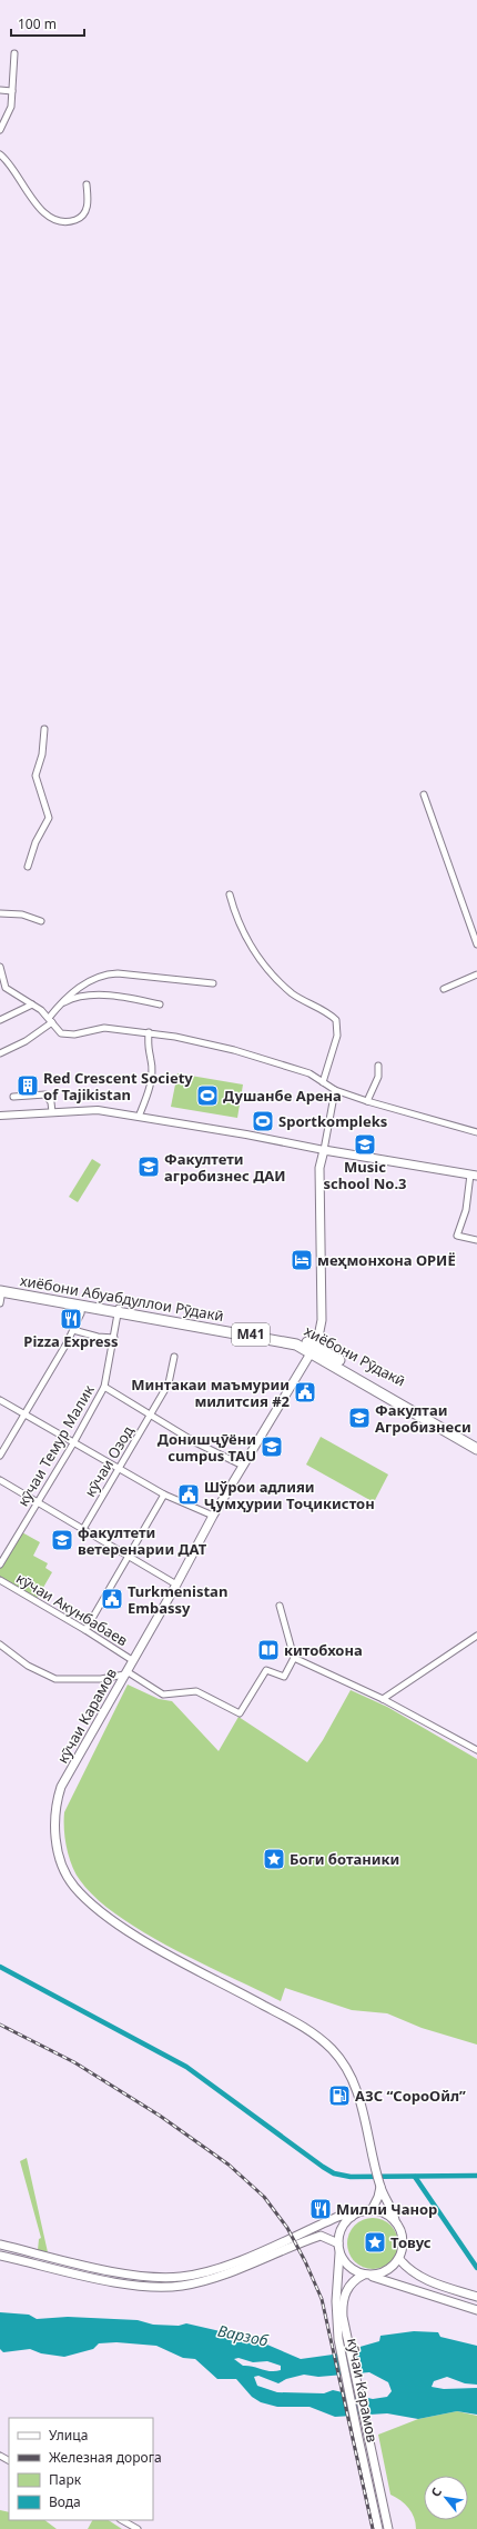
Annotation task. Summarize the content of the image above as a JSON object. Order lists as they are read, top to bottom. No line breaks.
{"streets":{"highway":["хиёбони Абуабдуллои Рӯдакӣ","M41"],"main road":["кӯчаи Карамов"],"street":["кӯчаи Темур Малик","кӯчаи Озод","кӯчаи Акунбабаев"]},"crossings":[["хиёбони Абуабдуллои Рӯдакӣ","кӯчаи Темур Малик"],["хиёбони Абуабдуллои Рӯдакӣ","кӯчаи Карамов"],["кӯчаи Акунбабаев","кӯчаи Карамов"]],"water":["Варзоб"],"places":{"building":["Red Crescent Society of Tajikistan"],"sports":["Душанбе Арена","Sportkompleks"],"school or university":["Music school No.3","Факултети агробизнес ДАИ","Факултаи Агробизнеси","Донишҷӯёни cumpus TAU","факултети ветеренарии ДАТ"],"hotel":["меҳмонхона ОРИЁ"],"restaurant":["Pizza Express","Милли Чанор"],"public building":["Минтакаи маъмурии милитсия #2","Шўрои адлияи Ҷумҳурии Тоҷикистон","Turkmenistan Embassy"],"library":["китобхона"],"place":["Боги ботаники","Товус"],"fuel station":["АЗС “СороОйл”"]},"legend":["Улица","Железная дорога","Парк","Вода"],"scale_bar":"100 m","north":"top left"}
